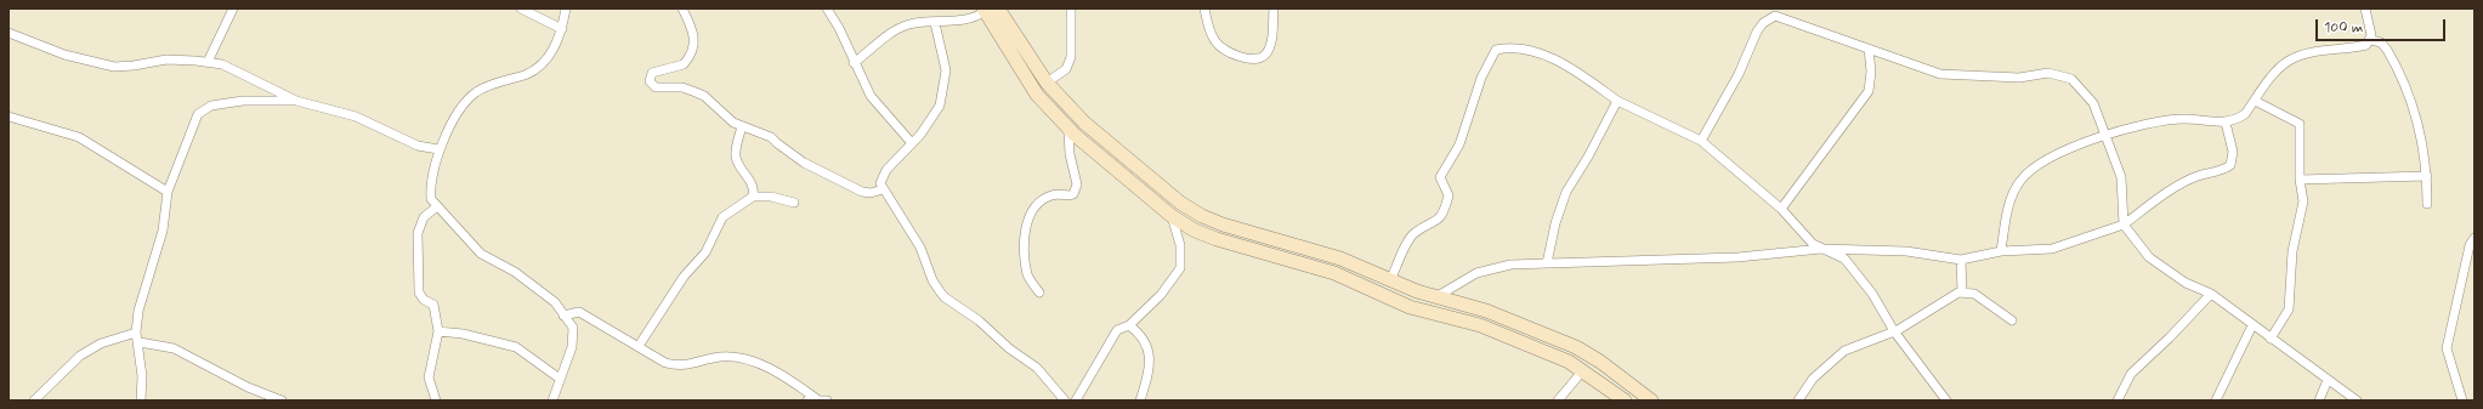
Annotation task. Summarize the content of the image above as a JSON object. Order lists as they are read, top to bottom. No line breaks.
{"scale_bar":"100 m"}
